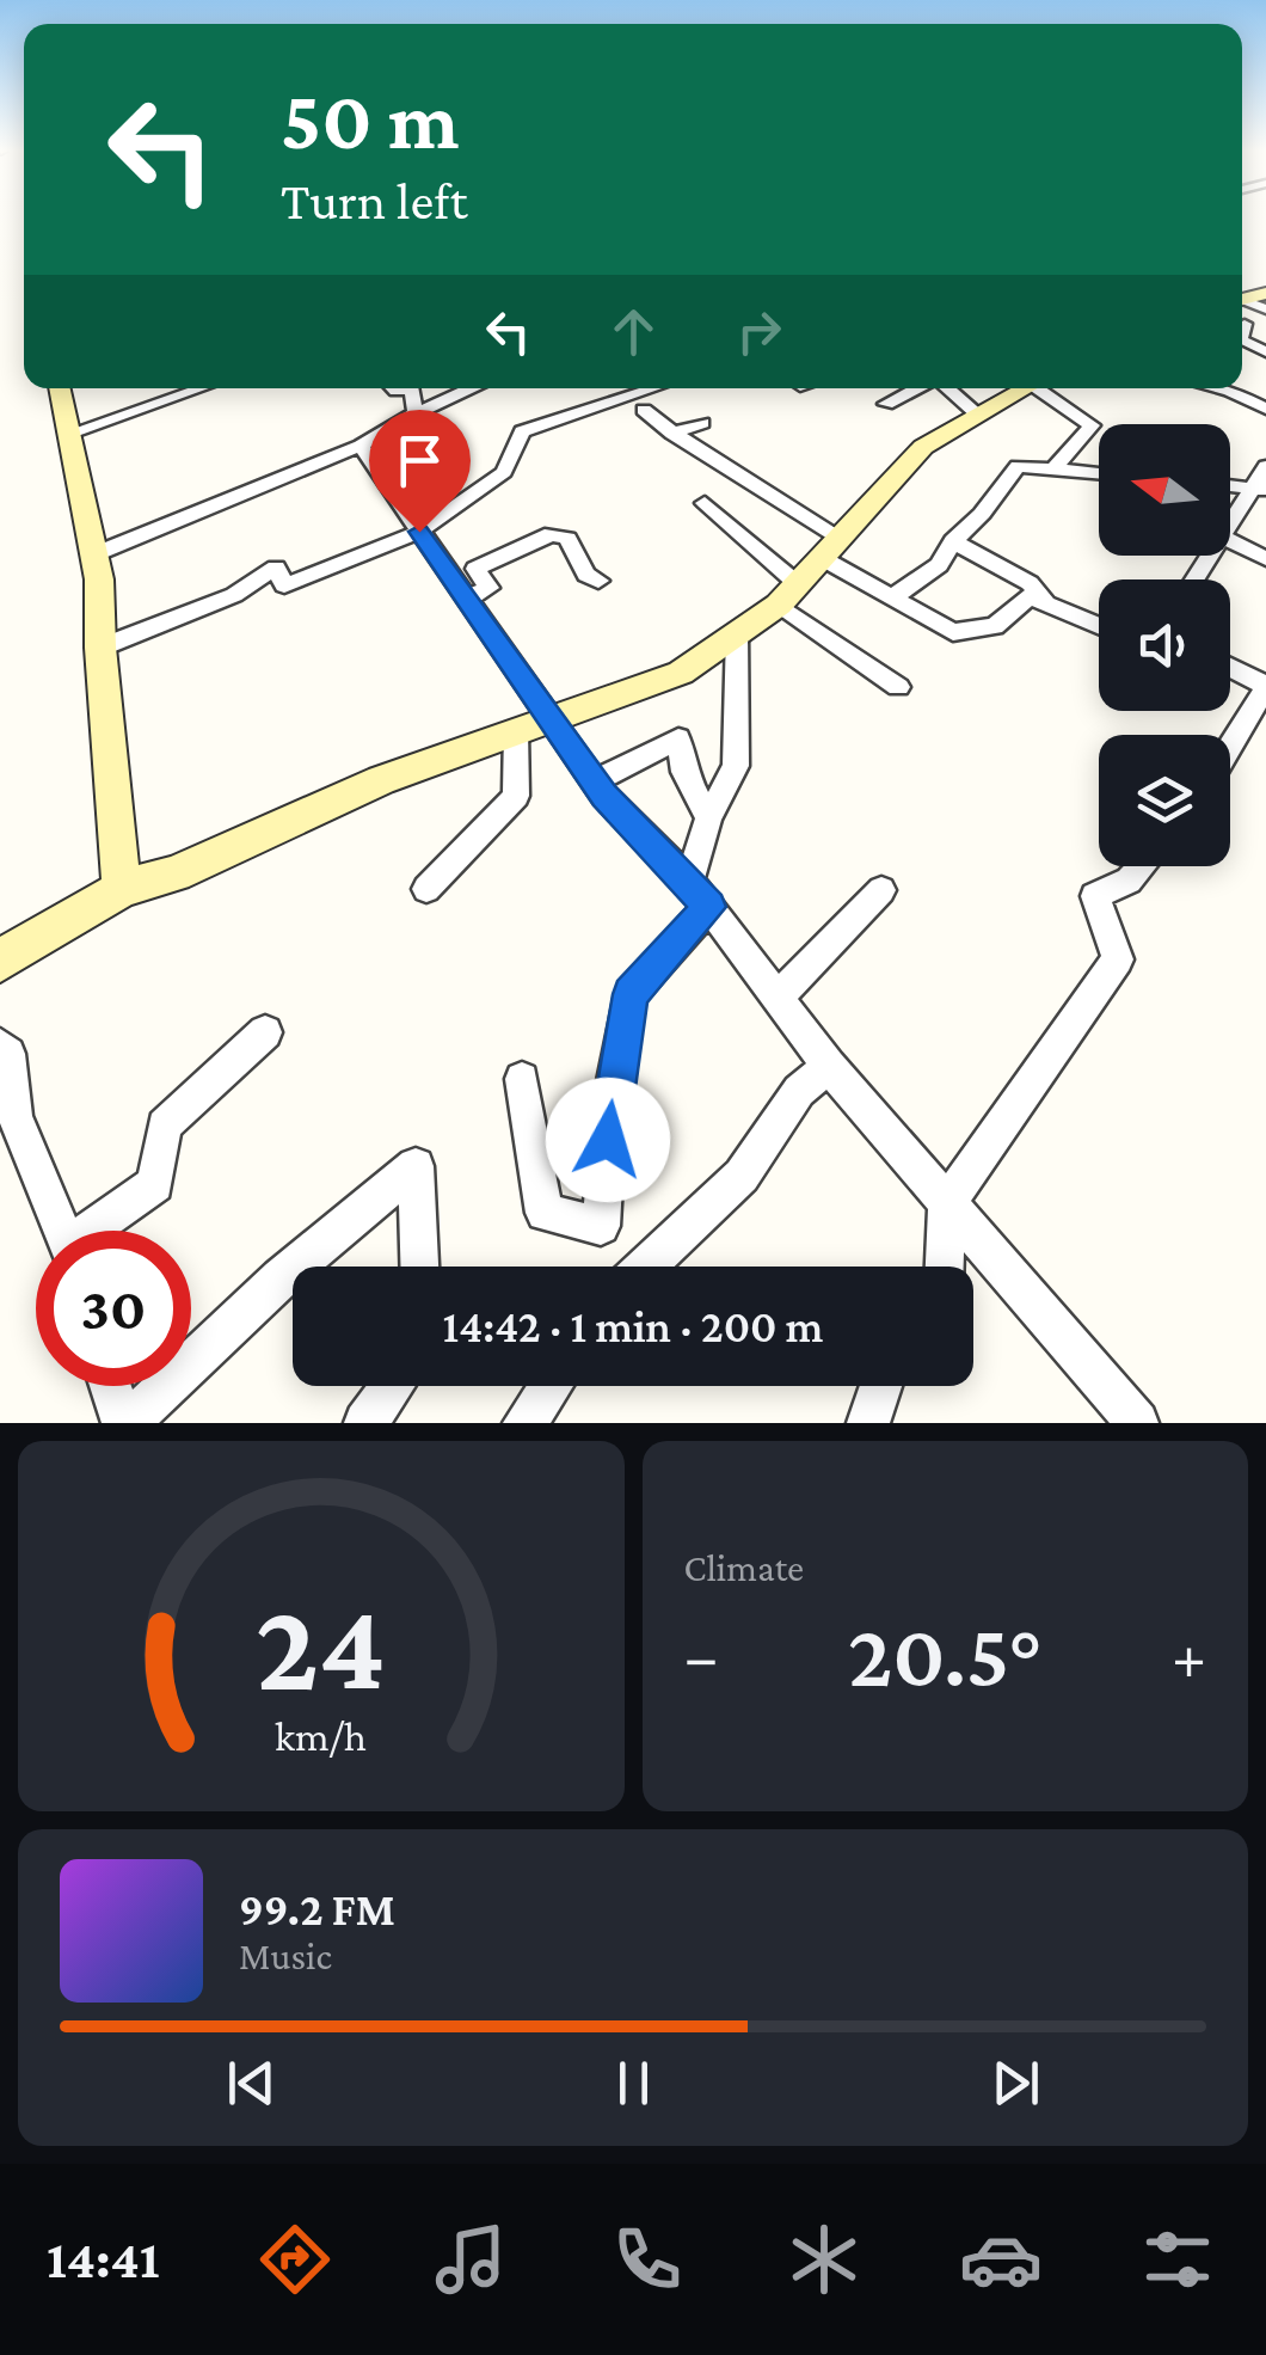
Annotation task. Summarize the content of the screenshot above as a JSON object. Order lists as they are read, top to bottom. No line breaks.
{"north":"left","page":{"turn":["50 m","Turn left"],"limit":"30","trip":"14:42 · 1 min · 200 m","tile":"Climate","heat":["−","20.5°","+"],"song":["99.2 FM","Music"],"tabs":"14:41","gauge":["24","km/h"]}}
